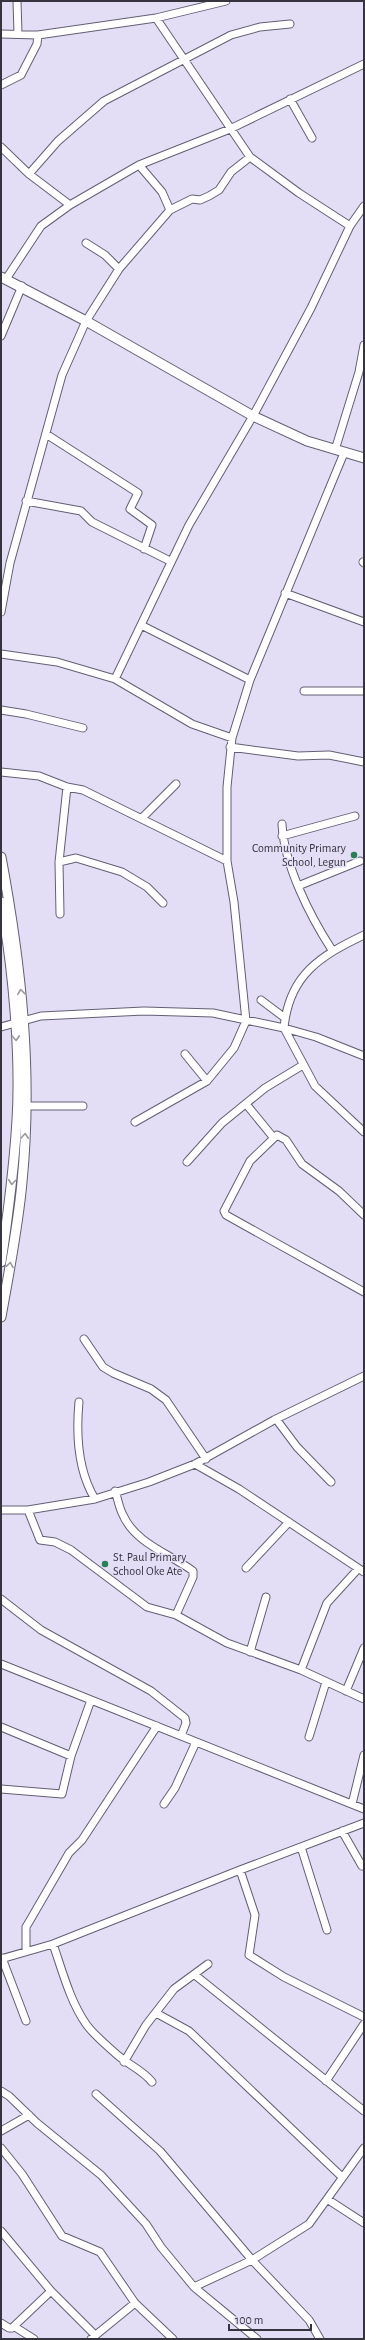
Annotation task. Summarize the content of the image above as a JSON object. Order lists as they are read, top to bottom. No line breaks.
{"places":["Community Primary School, Legun","St. Paul Primary School Oke Ate"],"scale_bar":"100 m"}
